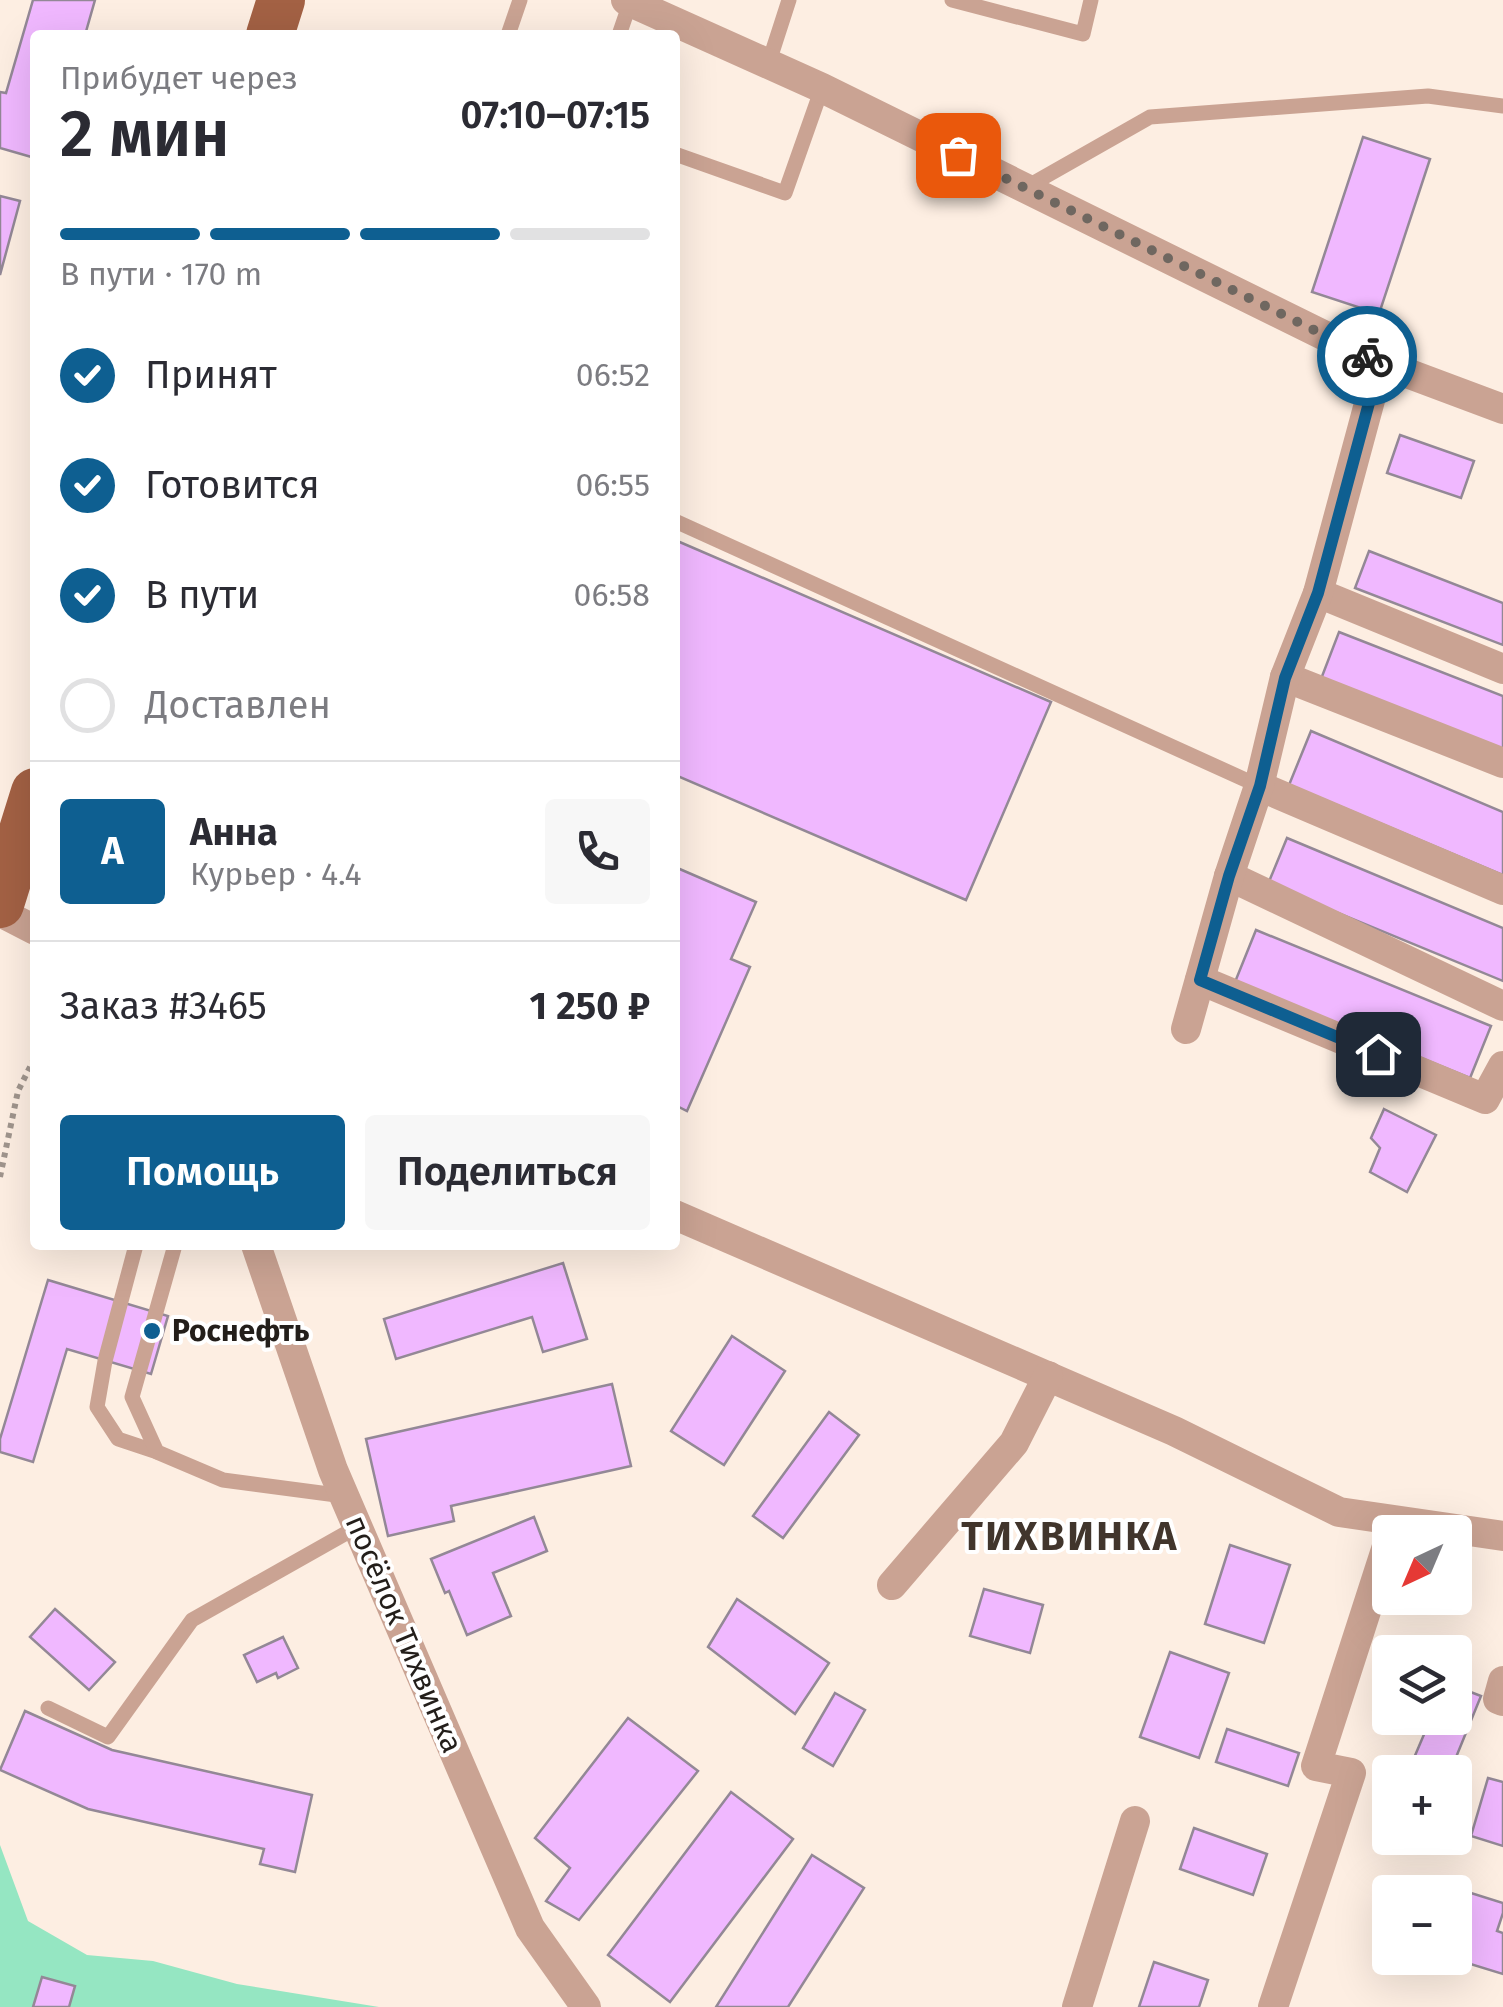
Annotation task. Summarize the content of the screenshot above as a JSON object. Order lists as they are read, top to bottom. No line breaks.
{"streets":{"street":["посёлок Тихвинка"]},"districts":["ТИХВИНКА"],"places":["Роснефть"],"north":"bottom left","page":{"heading":["2 мин","Прибудет через","07:10–07:15"],"panel":["Анна","Курьер · 4.4","Заказ #3465","1 250 ₽"],"bar":"В пути · 170 m","list":[["Принят","06:52"],["Готовится","06:55"],["В пути","06:58"],"Доставлен"],"round":"А","buttons":["Помощь","Поделиться"],"map_buttons":["+","−"]}}
